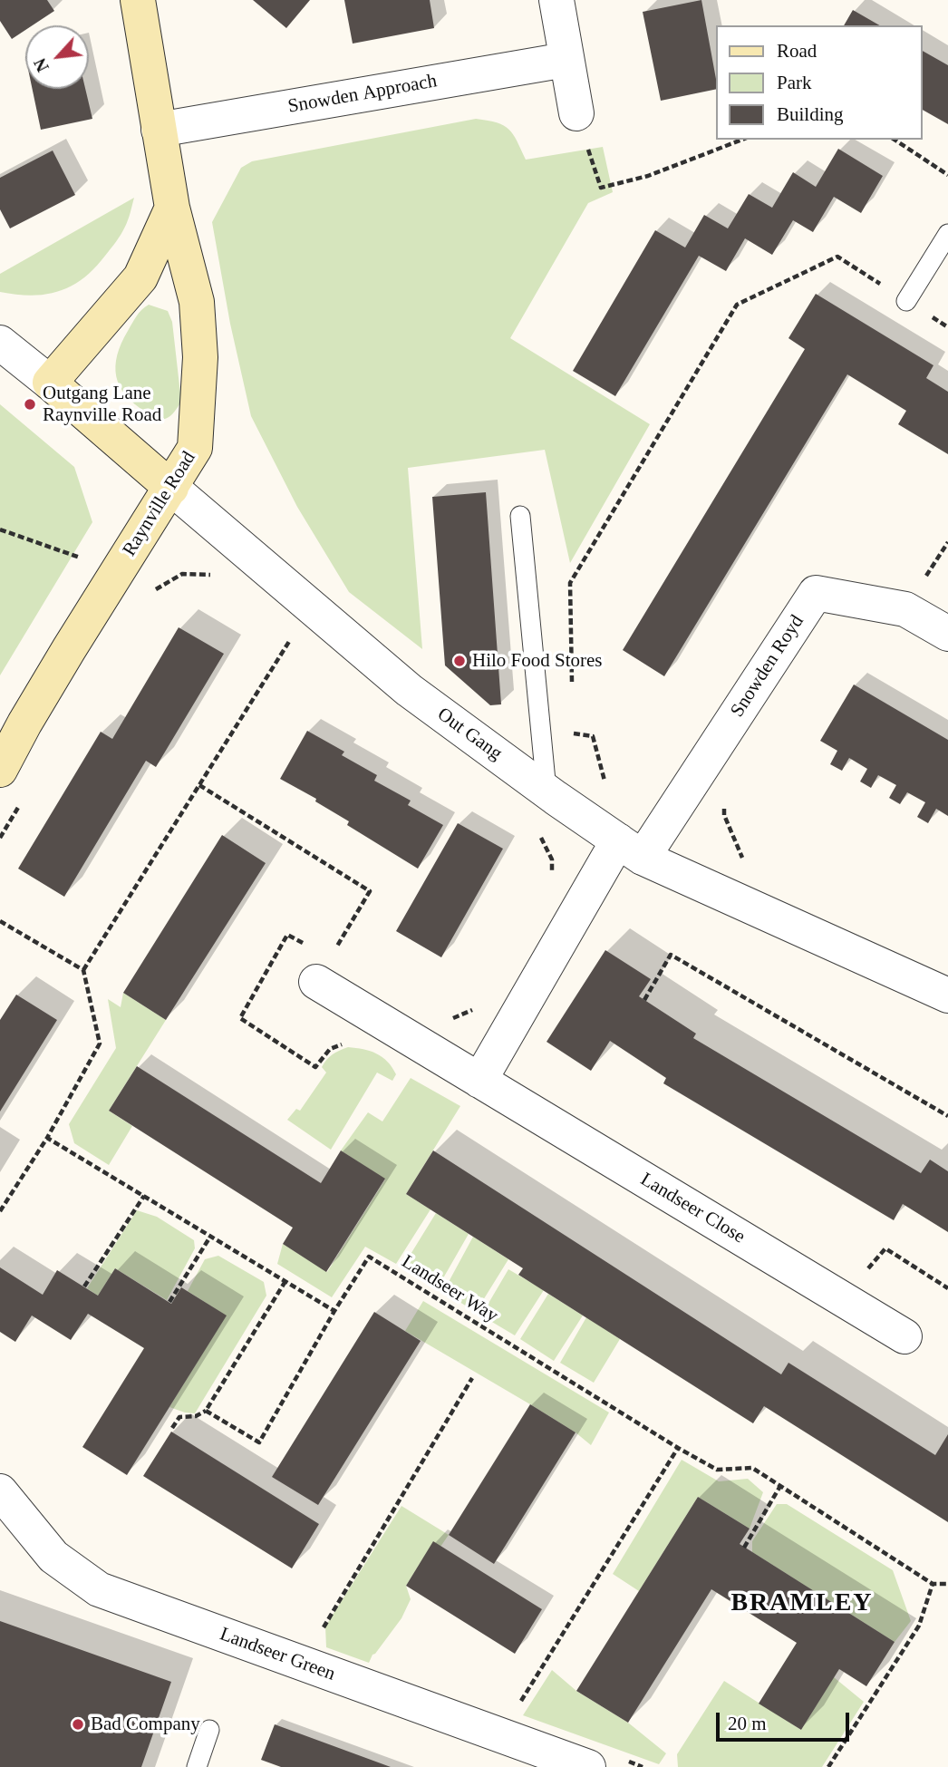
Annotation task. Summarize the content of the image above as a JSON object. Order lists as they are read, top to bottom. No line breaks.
{"streets":{"street":["Snowden Approach","Raynville Road","Snowden Royd","Out Gang","Landseer Close","Landseer Green"],"path":["Landseer Way"]},"crossings":[["Snowden Approach","Raynville Road"],["Raynville Road","Out Gang"],["Snowden Royd","Out Gang"]],"districts":["BRAMLEY"],"places":["Outgang Lane Raynville Road","Hilo Food Stores","Bad Company"],"legend":["Road","Park","Building"],"scale_bar":"20 m","north":"bottom left"}
